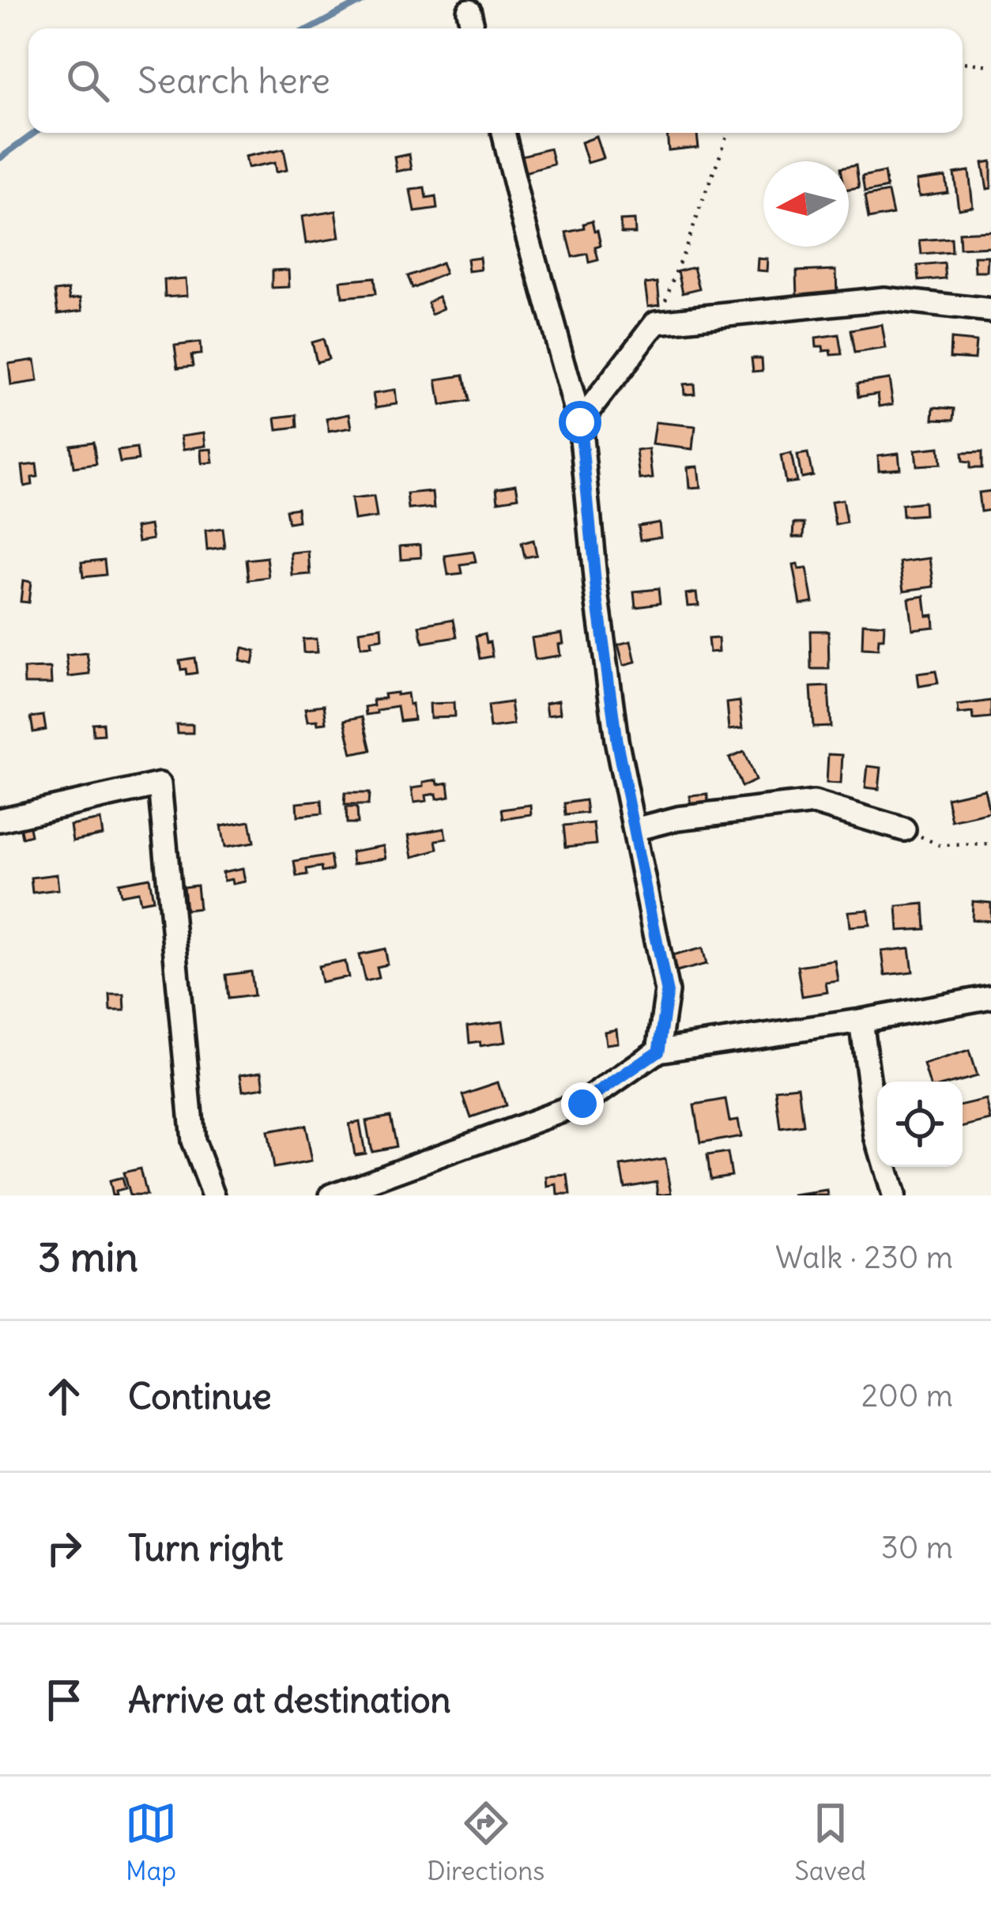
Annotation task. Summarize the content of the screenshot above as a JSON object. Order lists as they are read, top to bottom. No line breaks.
{"north":"left","page":{"search":"Search here","heading":["3 min","Walk · 230 m"],"list":[["Continue","200 m"],["Turn right","30 m"],"Arrive at destination"],"nav":["Map","Directions","Saved"]}}
